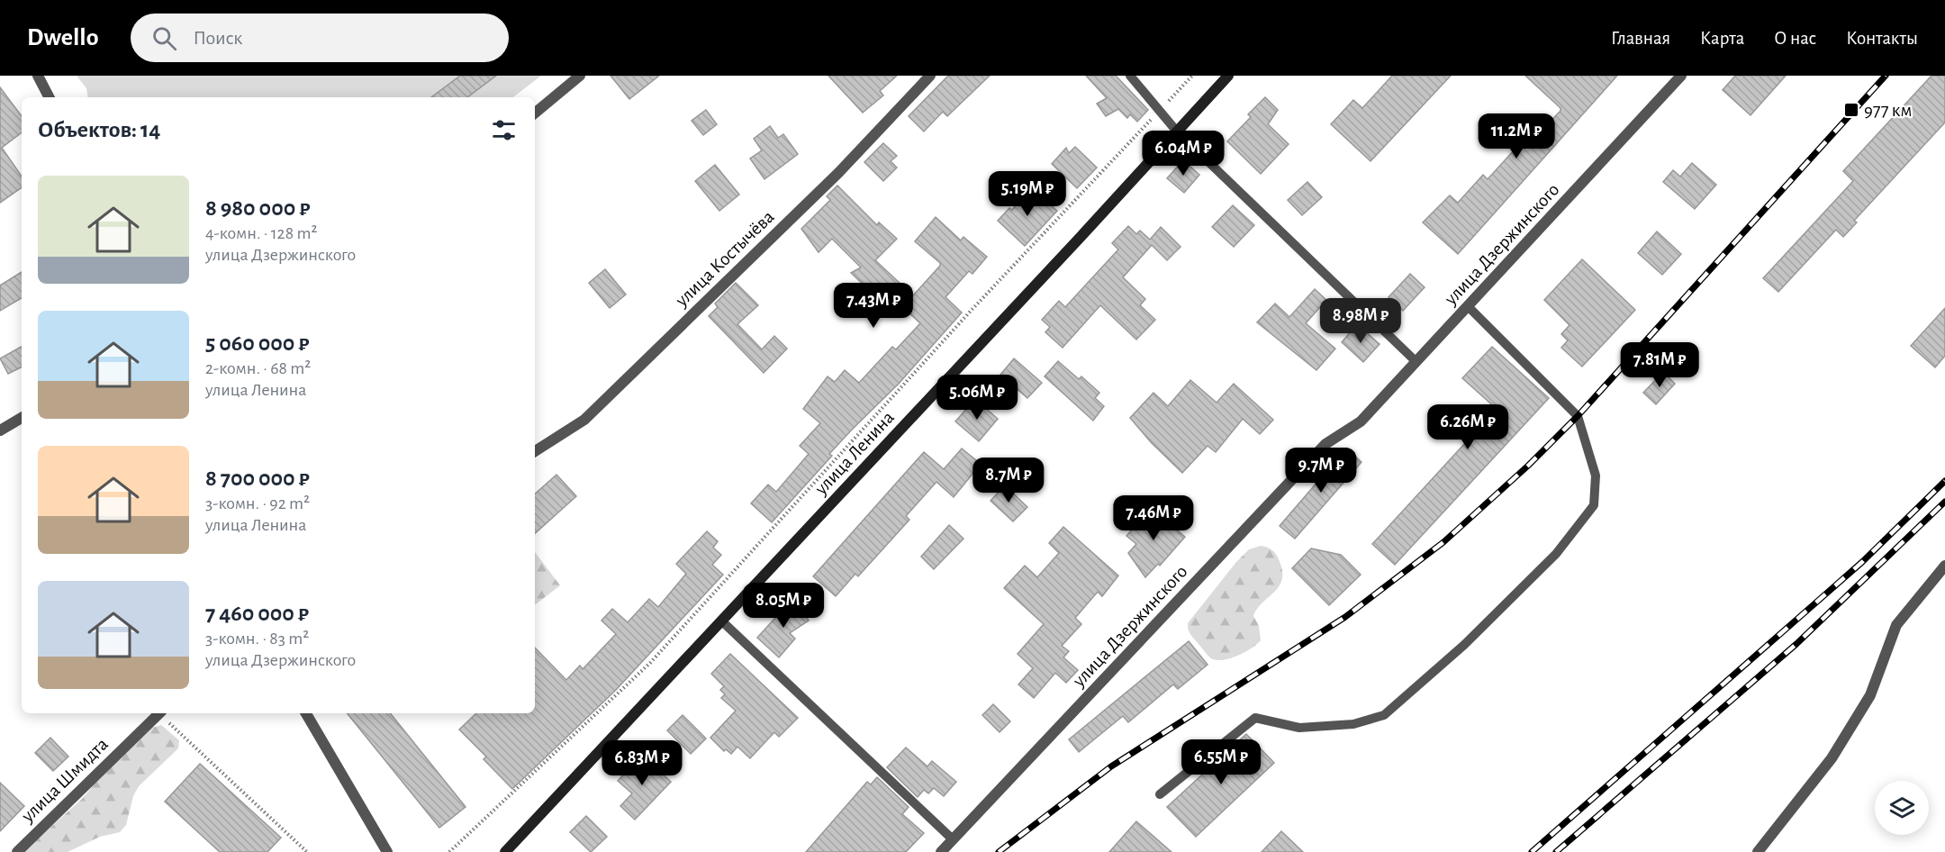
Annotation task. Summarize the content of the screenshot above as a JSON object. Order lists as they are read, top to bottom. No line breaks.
{"streets":{"main road":["улица Ленина"],"street":["улица Дзержинского","улица Костычёва","улица Шмидта"]},"places":{"transit":["977 км"]},"page":{"header":"Dwello","search":"Поиск","nav":["Главная","Карта","О нас","Контакты"],"heading":"Объектов: 14","price":["11.2M ₽","6.04M ₽","5.19M ₽","7.43M ₽","8.98M ₽","7.81M ₽","5.06M ₽","6.26M ₽","9.7M ₽","8.7M ₽","7.46M ₽","8.05M ₽","6.55M ₽","6.83M ₽"],"list":[{"name":"8 980 000 ₽","note":"4-комн. · 128 m² · улица Дзержинского"},{"name":"5 060 000 ₽","note":"2-комн. · 68 m² · улица Ленина"},{"name":"8 700 000 ₽","note":"3-комн. · 92 m² · улица Ленина"},{"name":"7 460 000 ₽","note":"3-комн. · 83 m² · улица Дзержинского"}]}}
